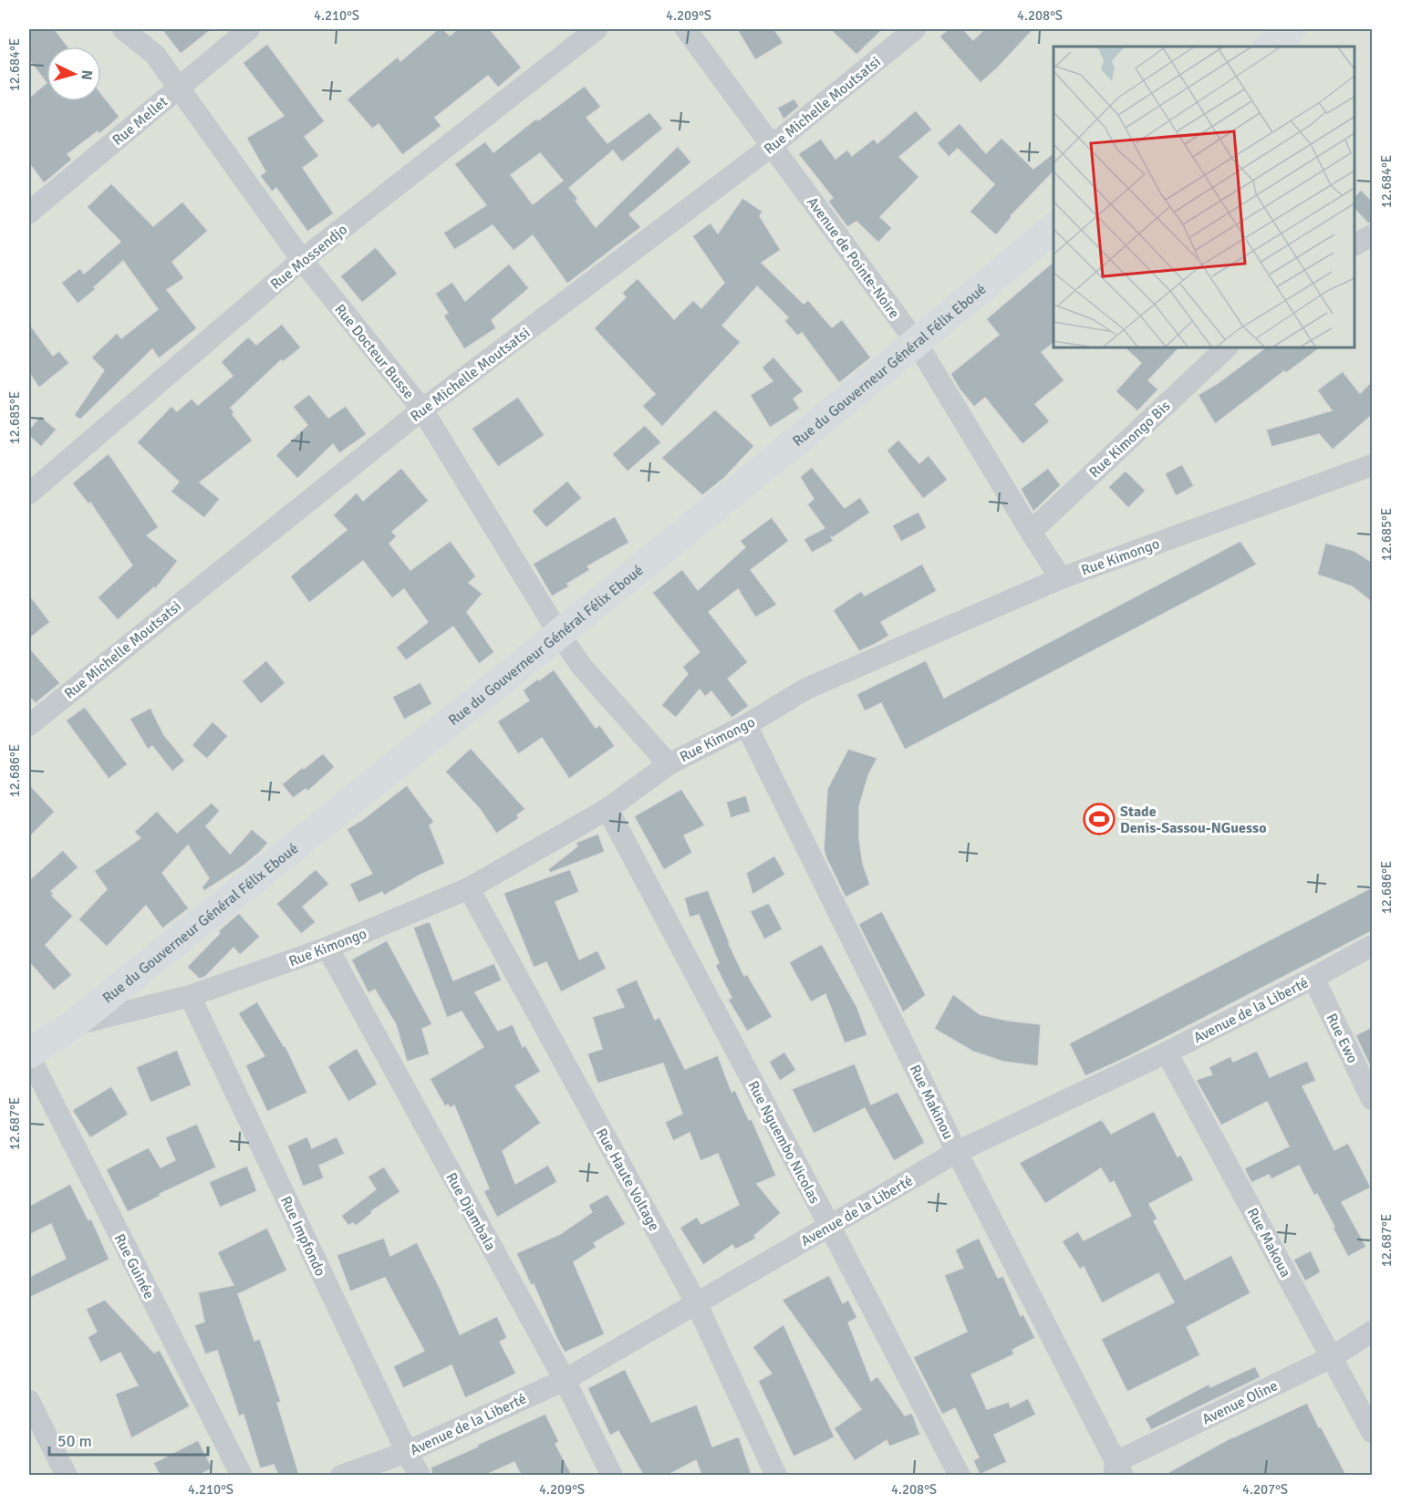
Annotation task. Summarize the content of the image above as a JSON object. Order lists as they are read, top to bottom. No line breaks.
{"streets":{"main road":["Rue du Gouverneur Général Félix Eboué"],"street":["Rue Michelle Moutsatsi","Rue Mellet","Rue Mossendjo","Avenue de Pointe-Noire","Rue Docteur Busse","Rue Kimongo Bis","Rue Kimongo","Avenue de la Liberté","Rue Ewo","Rue Makinou","Rue Nguembo Nicolas","Rue Haute Voltage","Rue Djambala","Rue Impfondo","Rue Makoua","Rue Guinée","Avenue Oline"]},"crossings":[["Rue Michelle Moutsatsi","Avenue de Pointe-Noire"],["Rue Michelle Moutsatsi","Rue Docteur Busse"],["Rue Mellet","Rue Docteur Busse"],["Rue Mossendjo","Rue Docteur Busse"],["Avenue de Pointe-Noire","Rue du Gouverneur Général Félix Eboué"],["Avenue de Pointe-Noire","Rue Kimongo Bis"],["Avenue de Pointe-Noire","Rue Kimongo"],["Rue Docteur Busse","Rue du Gouverneur Général Félix Eboué"],["Rue Docteur Busse","Rue Kimongo"],["Rue du Gouverneur Général Félix Eboué","Rue Kimongo"],["Rue du Gouverneur Général Félix Eboué","Rue Guinée"],["Rue Kimongo","Rue Makinou"],["Rue Kimongo","Rue Nguembo Nicolas"],["Rue Kimongo","Rue Haute Voltage"],["Rue Kimongo","Rue Djambala"],["Rue Kimongo","Rue Impfondo"],["Avenue de la Liberté","Rue Ewo"],["Avenue de la Liberté","Rue Makinou"],["Avenue de la Liberté","Rue Nguembo Nicolas"],["Avenue de la Liberté","Rue Haute Voltage"],["Avenue de la Liberté","Rue Djambala"],["Avenue de la Liberté","Rue Impfondo"],["Avenue de la Liberté","Rue Makoua"],["Rue Makinou","Avenue Oline"],["Rue Makoua","Avenue Oline"]],"places":{"sports":["Stade Denis-Sassou-NGuesso"]},"scale_bar":"50 m","north":"right","coordinates":["4.210°S","4.209°S","4.208°S","12.684°E","12.685°E","12.686°E","12.687°E","4.207°S"]}
